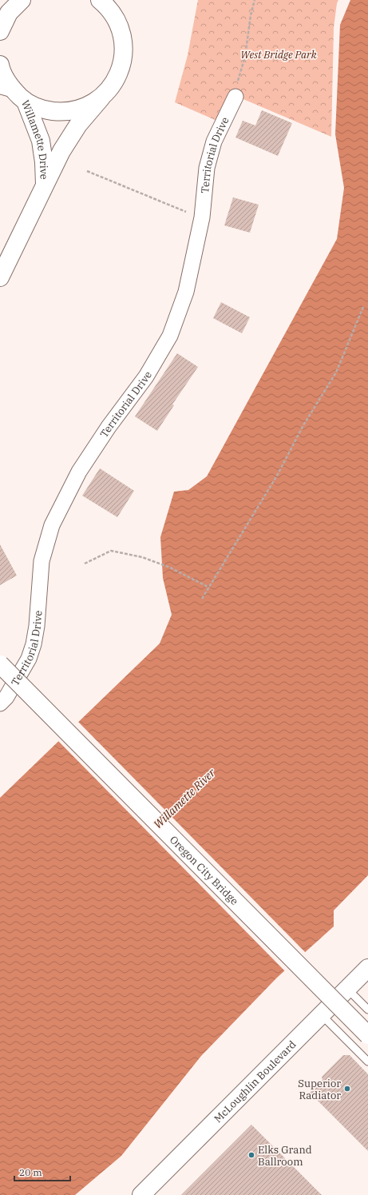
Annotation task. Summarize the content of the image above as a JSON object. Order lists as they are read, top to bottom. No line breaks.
{"streets":{"main road":["Willamette Drive","Oregon City Bridge","McLoughlin Boulevard"],"street":["Territorial Drive"]},"water":["Willamette River"],"parks":["West Bridge Park"],"places":["Superior Radiator","Elks Grand Ballroom"],"scale_bar":"20 m"}
